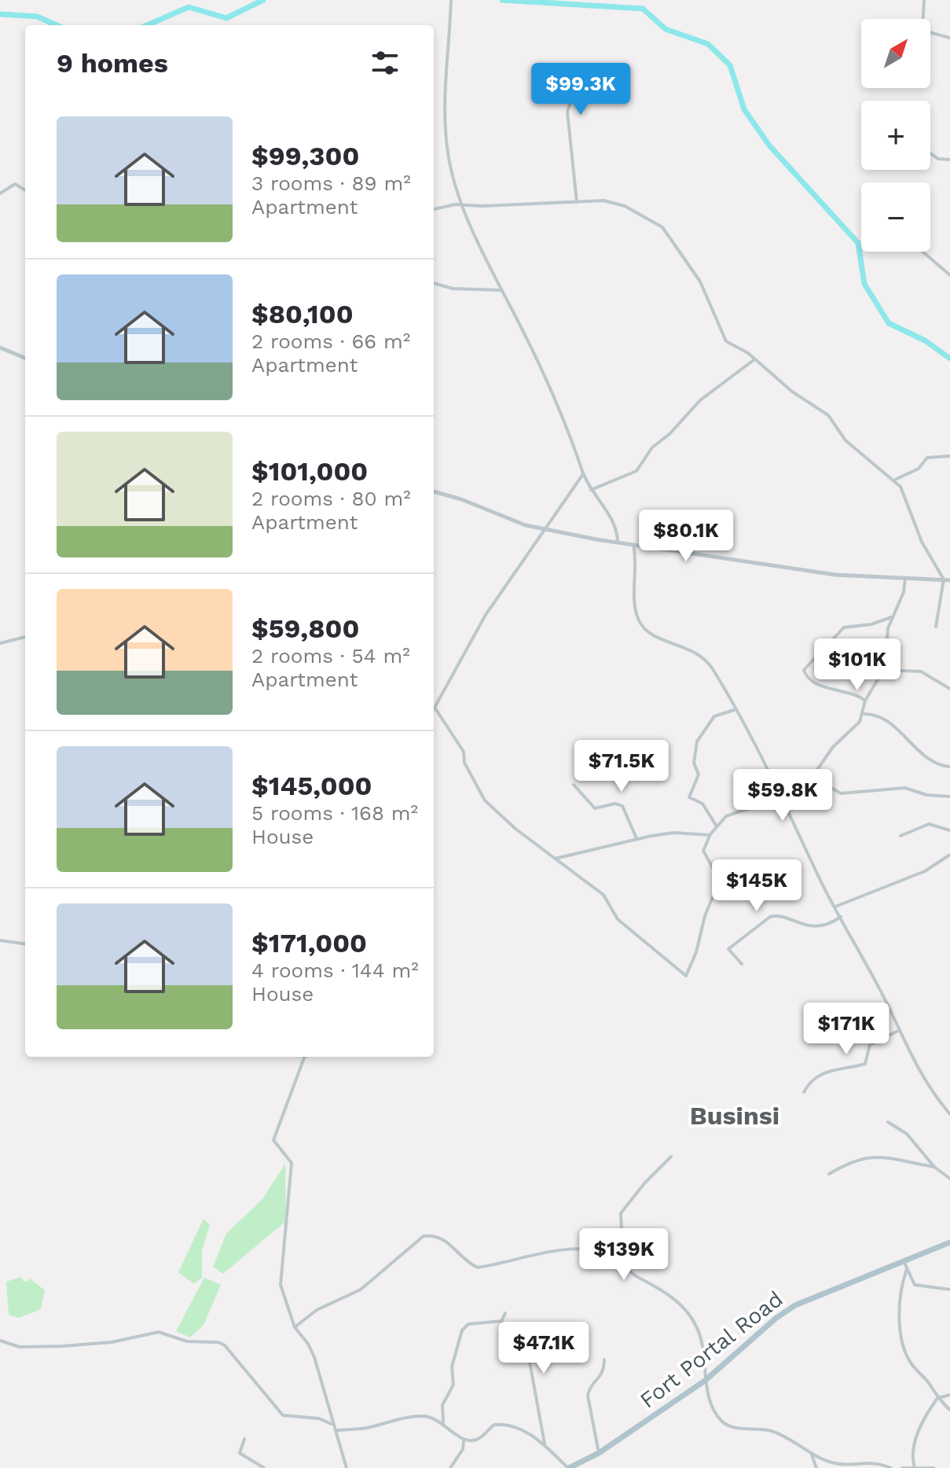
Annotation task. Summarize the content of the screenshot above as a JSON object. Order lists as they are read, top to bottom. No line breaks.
{"streets":{"main road":["Fort Portal Road"]},"districts":["Businsi"],"north":"top right","page":{"map_buttons":["+","−"],"heading":"9 homes","price":["$99.3K","$80.1K","$101K","$71.5K","$59.8K","$145K","$171K","$139K","$47.1K"],"list":[{"name":"$99,300","note":"3 rooms · 89 m² · Apartment"},{"name":"$80,100","note":"2 rooms · 66 m² · Apartment"},{"name":"$101,000","note":"2 rooms · 80 m² · Apartment"},{"name":"$59,800","note":"2 rooms · 54 m² · Apartment"},{"name":"$145,000","note":"5 rooms · 168 m² · House"},{"name":"$171,000","note":"4 rooms · 144 m² · House"}]}}
